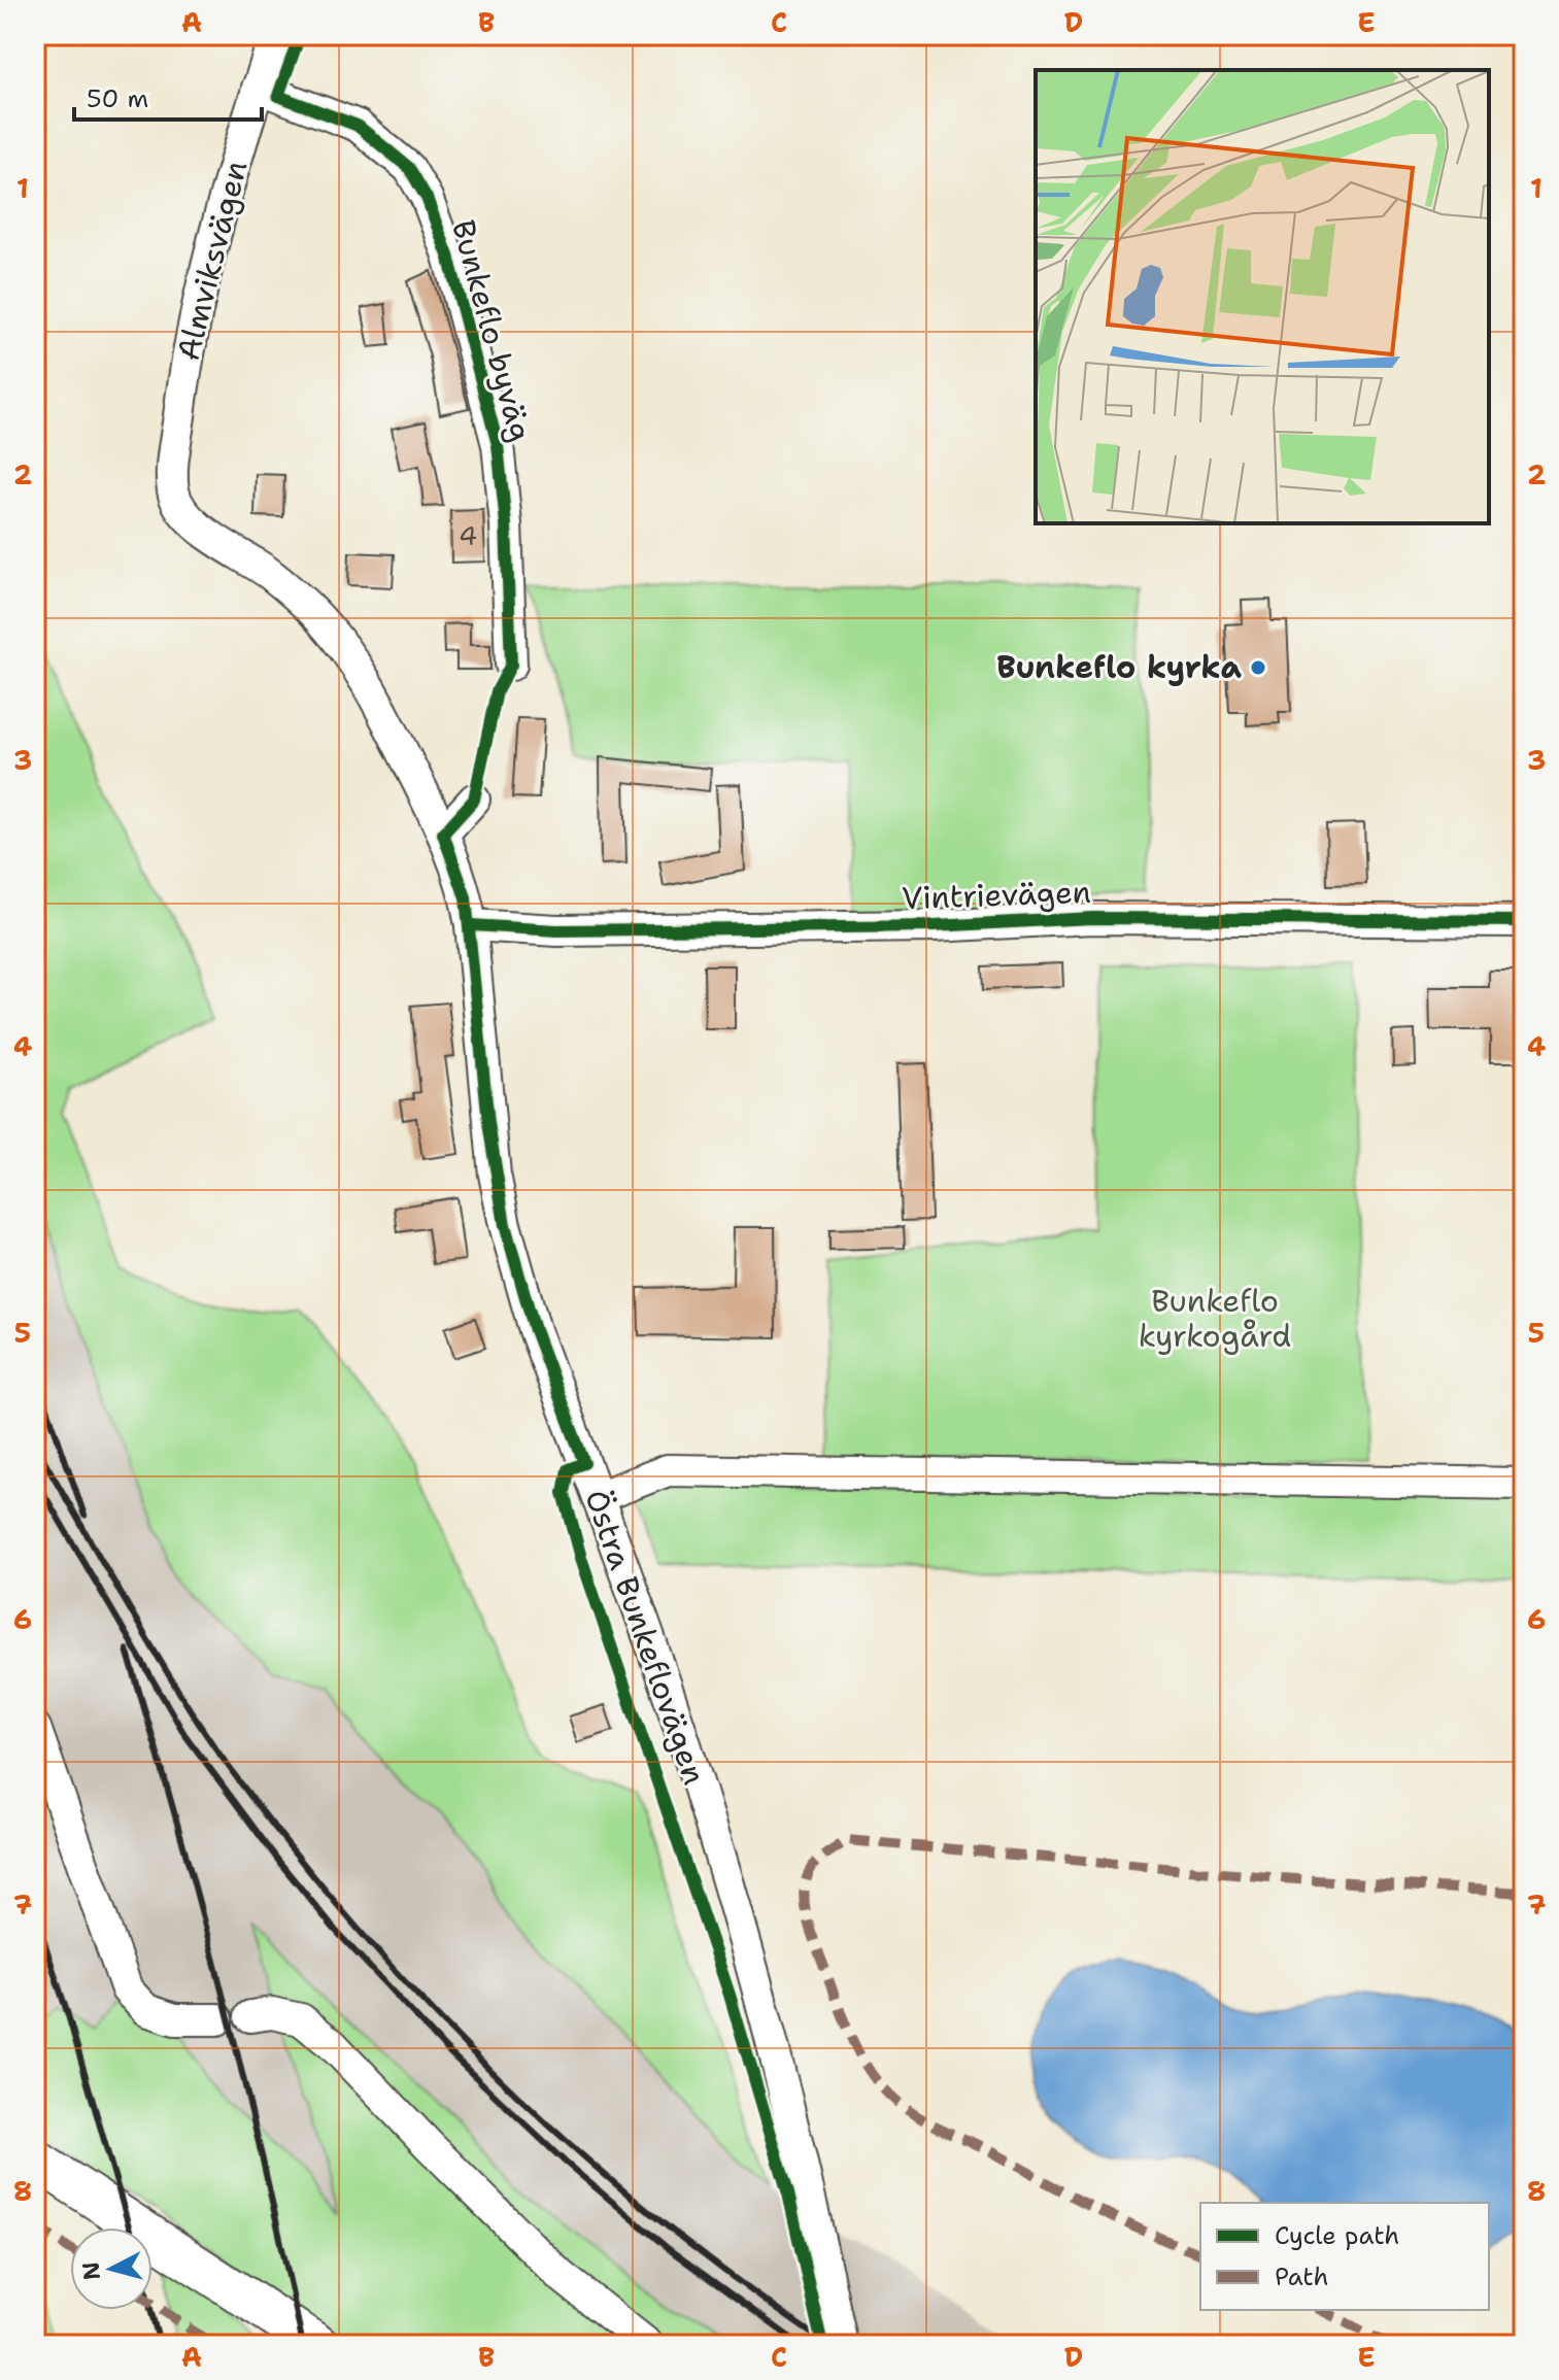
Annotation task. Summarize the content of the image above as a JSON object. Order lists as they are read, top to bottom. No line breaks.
{"streets":{"street":["Almviksvägen","Bunkeflo byväg","Vintrievägen","Östra Bunkeflovägen"]},"crossings":[["Almviksvägen","Bunkeflo byväg"],["Almviksvägen","Östra Bunkeflovägen"],["Vintrievägen","Östra Bunkeflovägen"]],"parks":["Bunkeflo kyrkogård"],"places":["Bunkeflo kyrka"],"house_numbers":["4"],"legend":["Cycle path","Path"],"scale_bar":"50 m","north":"left","grid":{"columns":["A","B","C","D","E"],"rows":["1","2","3","4","5","6","7","8"]}}
